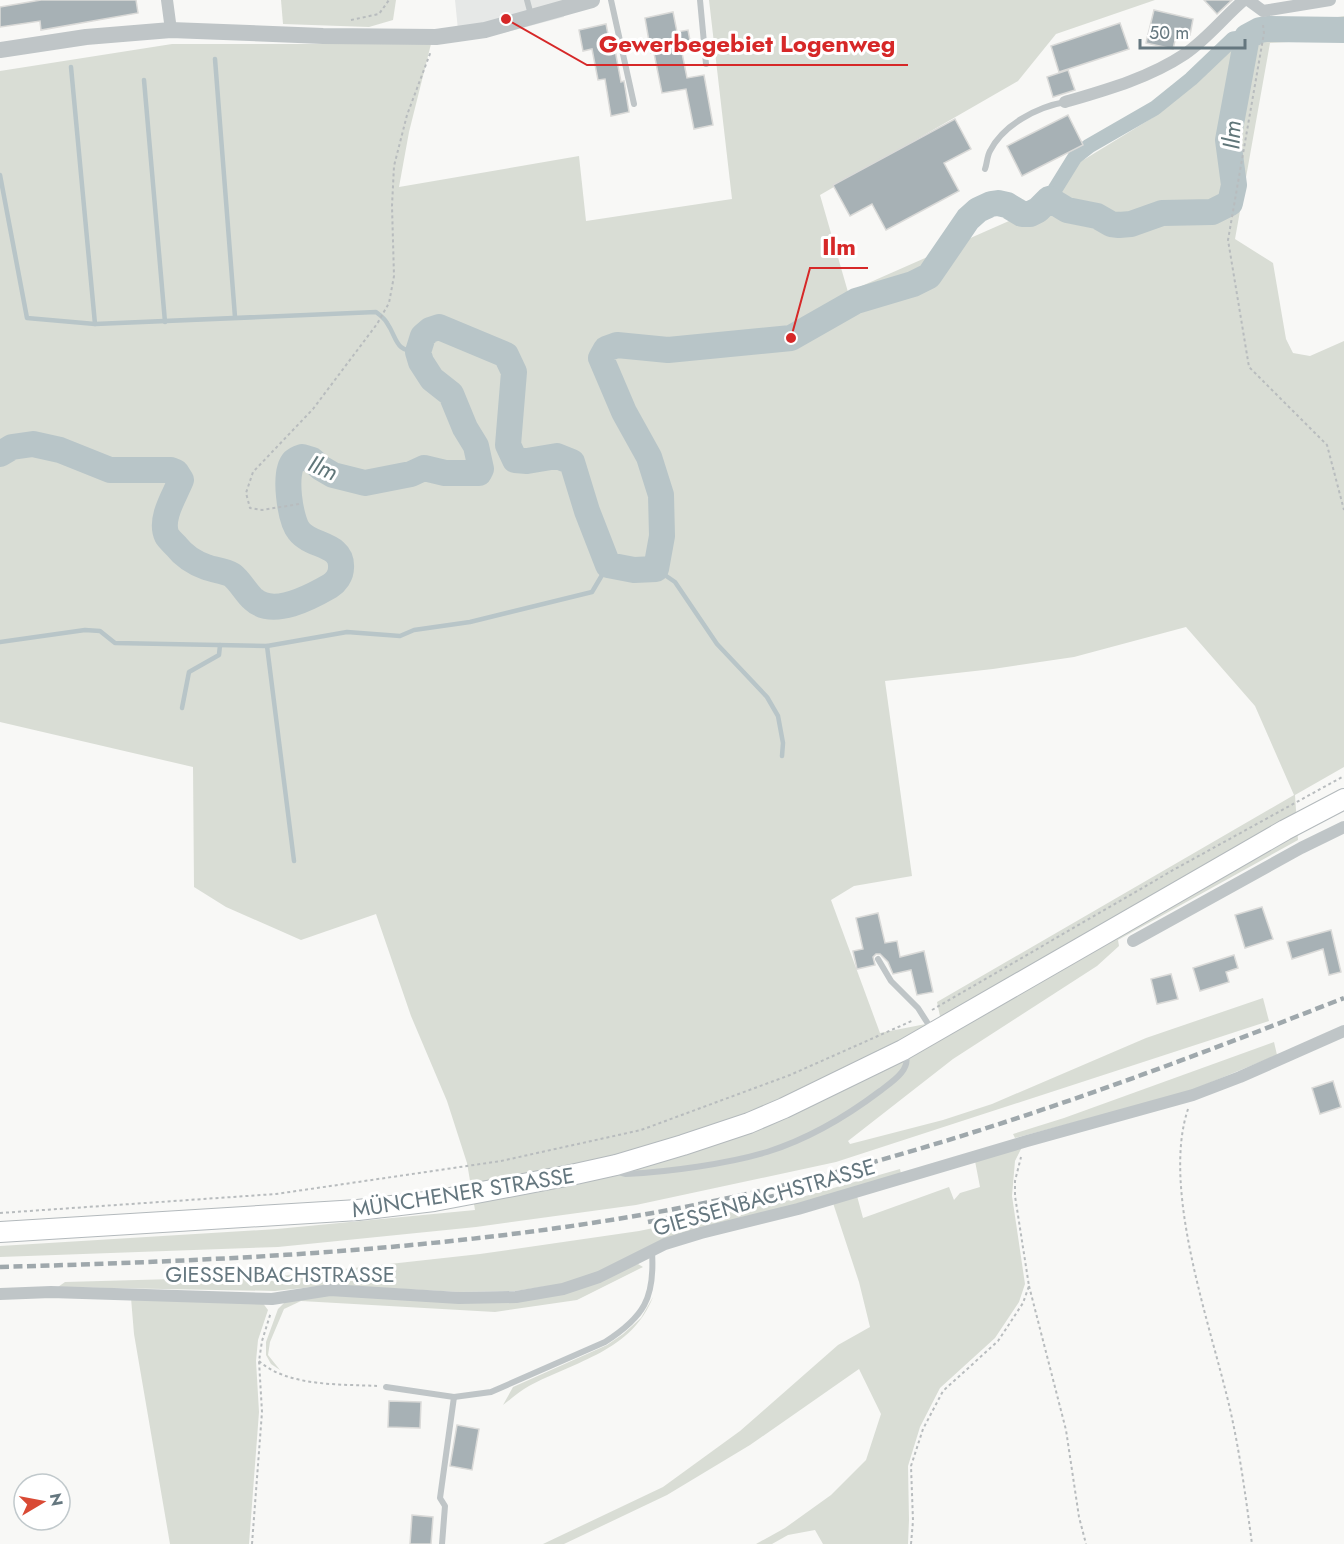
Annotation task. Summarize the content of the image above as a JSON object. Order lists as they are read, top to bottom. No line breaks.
{"streets":{"main road":["MÜNCHENER STRASSE"],"street":["GIESSENBACHSTRASSE"]},"water":["Ilm"],"places":["Gewerbegebiet Logenweg","Ilm"],"scale_bar":"50 m","north":"right"}
